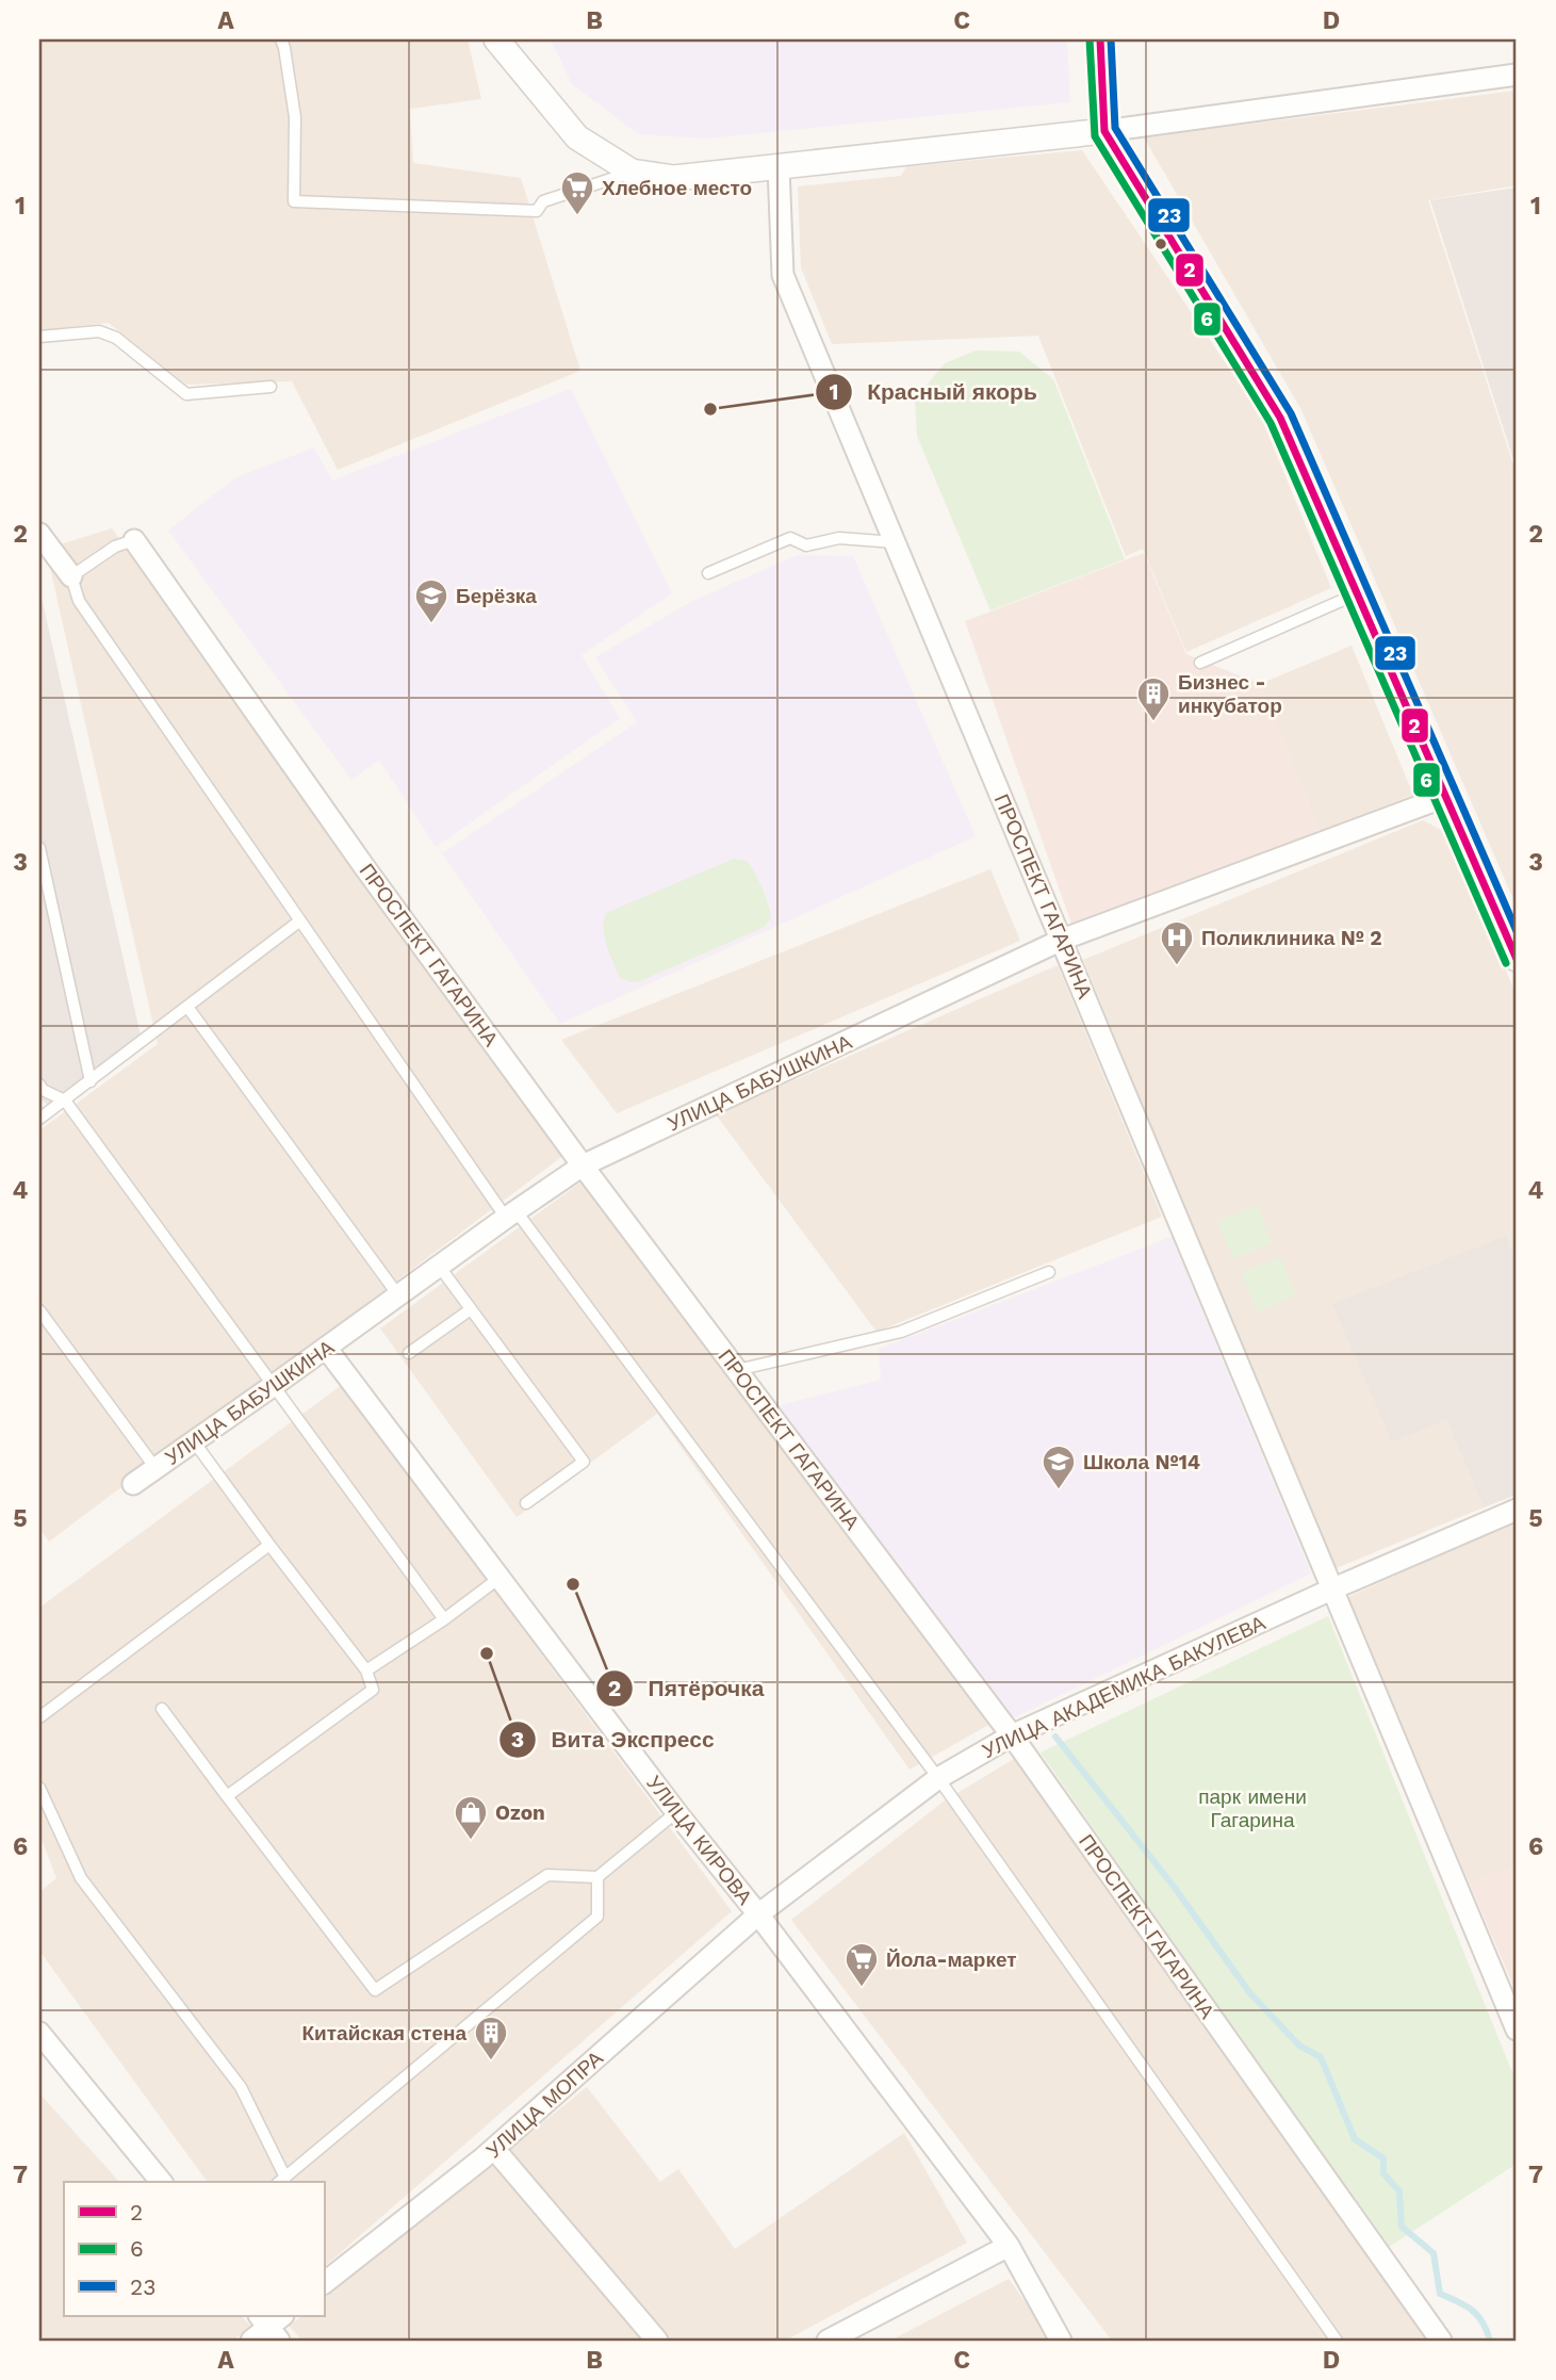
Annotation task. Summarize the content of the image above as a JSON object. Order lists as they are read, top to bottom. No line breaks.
{"streets":{"street":["ПРОСПЕКТ ГАГАРИНА","УЛИЦА БАБУШКИНА","УЛИЦА АКАДЕМИКА БАКУЛЕВА","УЛИЦА КИРОВА","УЛИЦА МОПРА"]},"crossings":[["ПРОСПЕКТ ГАГАРИНА","УЛИЦА БАБУШКИНА"],["ПРОСПЕКТ ГАГАРИНА","УЛИЦА АКАДЕМИКА БАКУЛЕВА"],["УЛИЦА БАБУШКИНА","УЛИЦА КИРОВА"],["УЛИЦА АКАДЕМИКА БАКУЛЕВА","УЛИЦА КИРОВА"],["УЛИЦА АКАДЕМИКА БАКУЛЕВА","УЛИЦА МОПРА"],["УЛИЦА КИРОВА","УЛИЦА МОПРА"]],"parks":["парк имени Гагарина"],"places":{"supermarket":["Хлебное место","Йола-маркет"],"other":["Красный якорь","Пятёрочка","Вита Экспресс"],"school or university":["Берёзка","Школа №14"],"building":["Бизнес - инкубатор","Китайская стена"],"hospital":["Поликлиника № 2"],"shop":["Ozon"]},"lines":["transit line 2","transit line 6","transit line 23"],"legend":["2","6","23"],"grid":{"columns":["A","B","C","D"],"rows":["1","2","3","4","5","6","7"]}}
